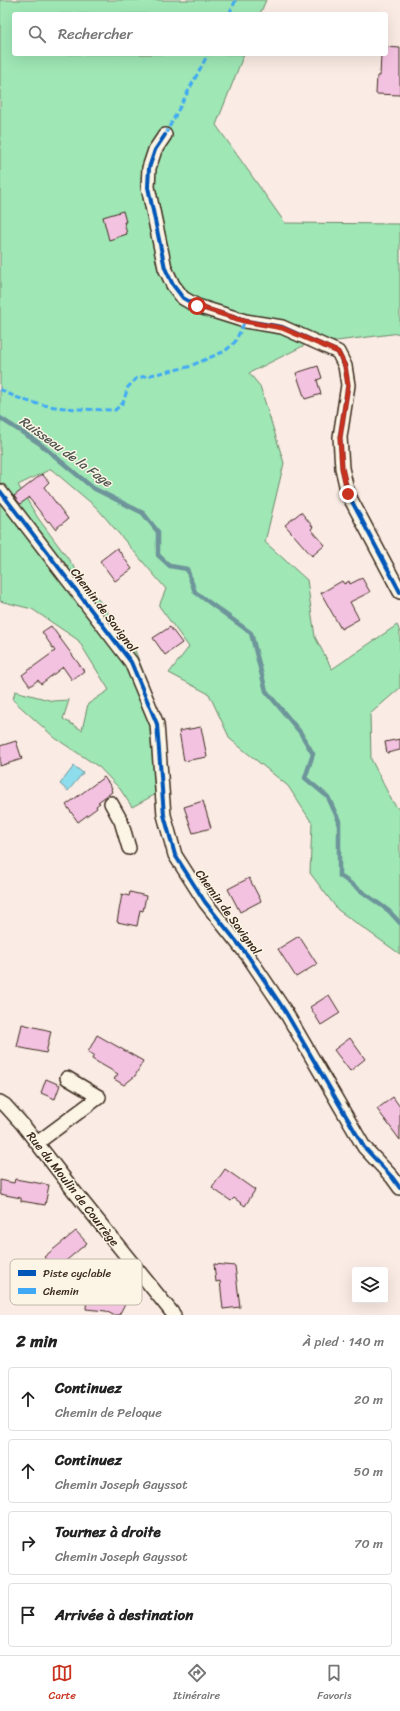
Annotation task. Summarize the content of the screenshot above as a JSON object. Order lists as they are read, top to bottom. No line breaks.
{"streets":{"street":["Chemin de Savignol","Rue du Moulin de Courrège"]},"water":["Ruisseau de la Fage"],"legend":["Piste cyclable","Chemin"],"page":{"search":"Rechercher","heading":["2 min","À pied · 140 m"],"list":[["Continuez","Chemin de Peloque","20 m"],["Continuez","Chemin Joseph Gayssot","50 m"],["Tournez à droite","Chemin Joseph Gayssot","70 m"],"Arrivée à destination"],"nav":["Carte","Itinéraire","Favoris"]}}
